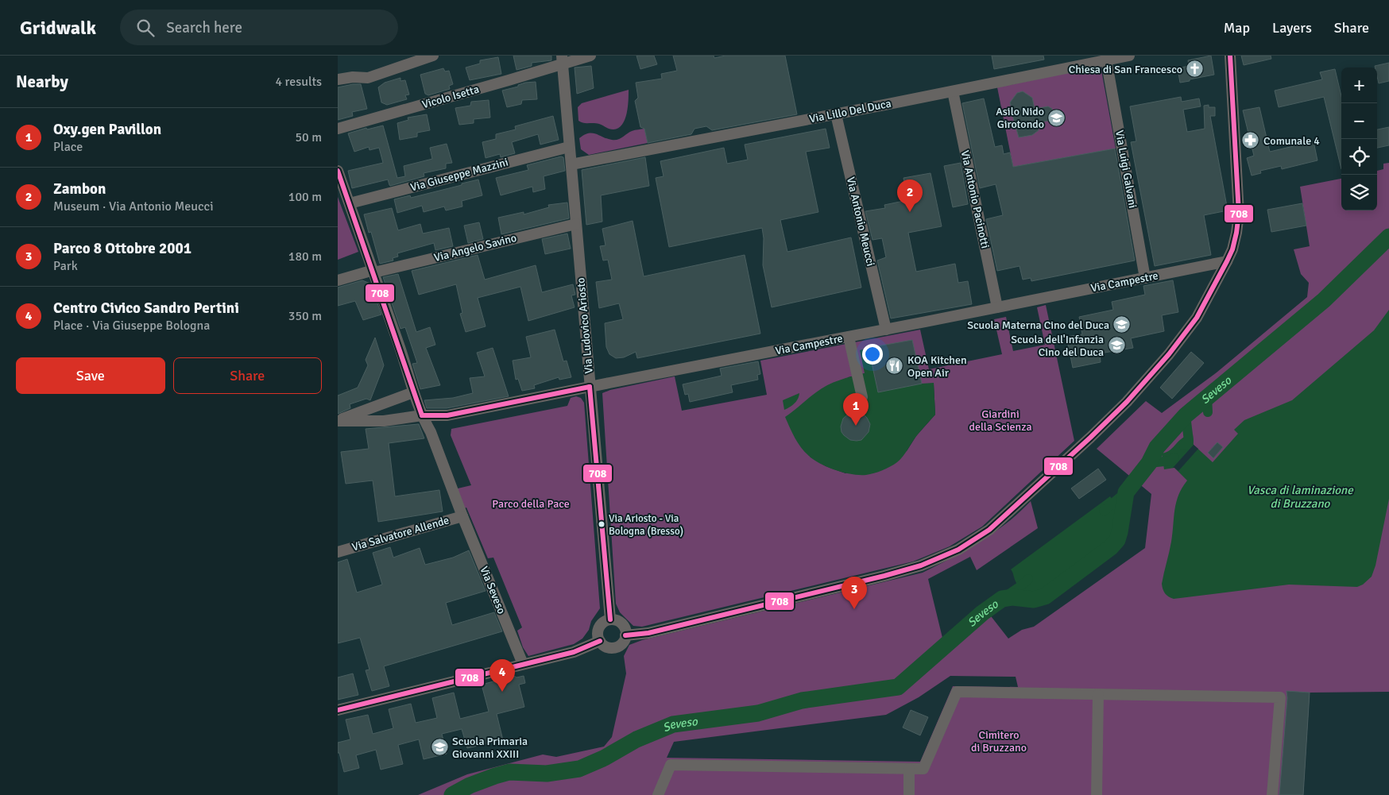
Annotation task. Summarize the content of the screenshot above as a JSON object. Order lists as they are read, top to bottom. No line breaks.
{"streets":{"street":["Vicolo Isetta","Via Lillo Del Duca","Via Luigi Galvani","Via Giuseppe Mazzini","Via Antonio Pacinotti","Via Antonio Meucci","Via Angelo Savino","Via Campestre","Via Ludovico Ariosto","Via Salvatore Allende","Via Seveso"]},"crossings":[["Vicolo Isetta","Via Ludovico Ariosto"],["Via Lillo Del Duca","Via Luigi Galvani"],["Via Lillo Del Duca","Via Antonio Pacinotti"],["Via Lillo Del Duca","Via Antonio Meucci"],["Via Lillo Del Duca","Via Ludovico Ariosto"],["Via Luigi Galvani","Via Campestre"],["Via Giuseppe Mazzini","Via Ludovico Ariosto"],["Via Giuseppe Mazzini","Via Seveso"],["Via Antonio Pacinotti","Via Campestre"],["Via Antonio Meucci","Via Campestre"],["Via Angelo Savino","Via Ludovico Ariosto"],["Via Angelo Savino","Via Seveso"],["Via Campestre","Via Ludovico Ariosto"],["Via Campestre","Via Seveso"],["Via Salvatore Allende","Via Seveso"]],"water":["Seveso","Vasca di laminazione di Bruzzano"],"parks":["Giardini della Scienza","Parco della Pace","Cimitero di Bruzzano"],"places":{"church":["Chiesa di San Francesco"],"school or university":["Asilo Nido Girotondo","Scuola Materna Cino del Duca","Scuola dell'Infanzia Cino del Duca","Scuola Primaria Giovanni XXIII"],"pharmacy":["Comunale 4"],"restaurant":["KOA Kitchen Open Air"],"other":["Via Ariosto - Via Bologna (Bresso)"]},"lines":["transit line 708"],"page":{"header":"Gridwalk","search":"Search here","nav":["Map","Layers","Share"],"heading":["Nearby","4 results"],"map_buttons":["+","−"],"list":[{"mark":"1","name":"Oxy.gen Pavillon","note":"Place","value":"50 m"},{"mark":"2","name":"Zambon","note":"Museum · Via Antonio Meucci","value":"100 m"},{"mark":"3","name":"Parco 8 Ottobre 2001","note":"Park","value":"180 m"},{"mark":"4","name":"Centro Civico Sandro Pertini","note":"Place · Via Giuseppe Bologna","value":"350 m"}],"pins":["2","1","3","4"],"buttons":["Save","Share"]}}
